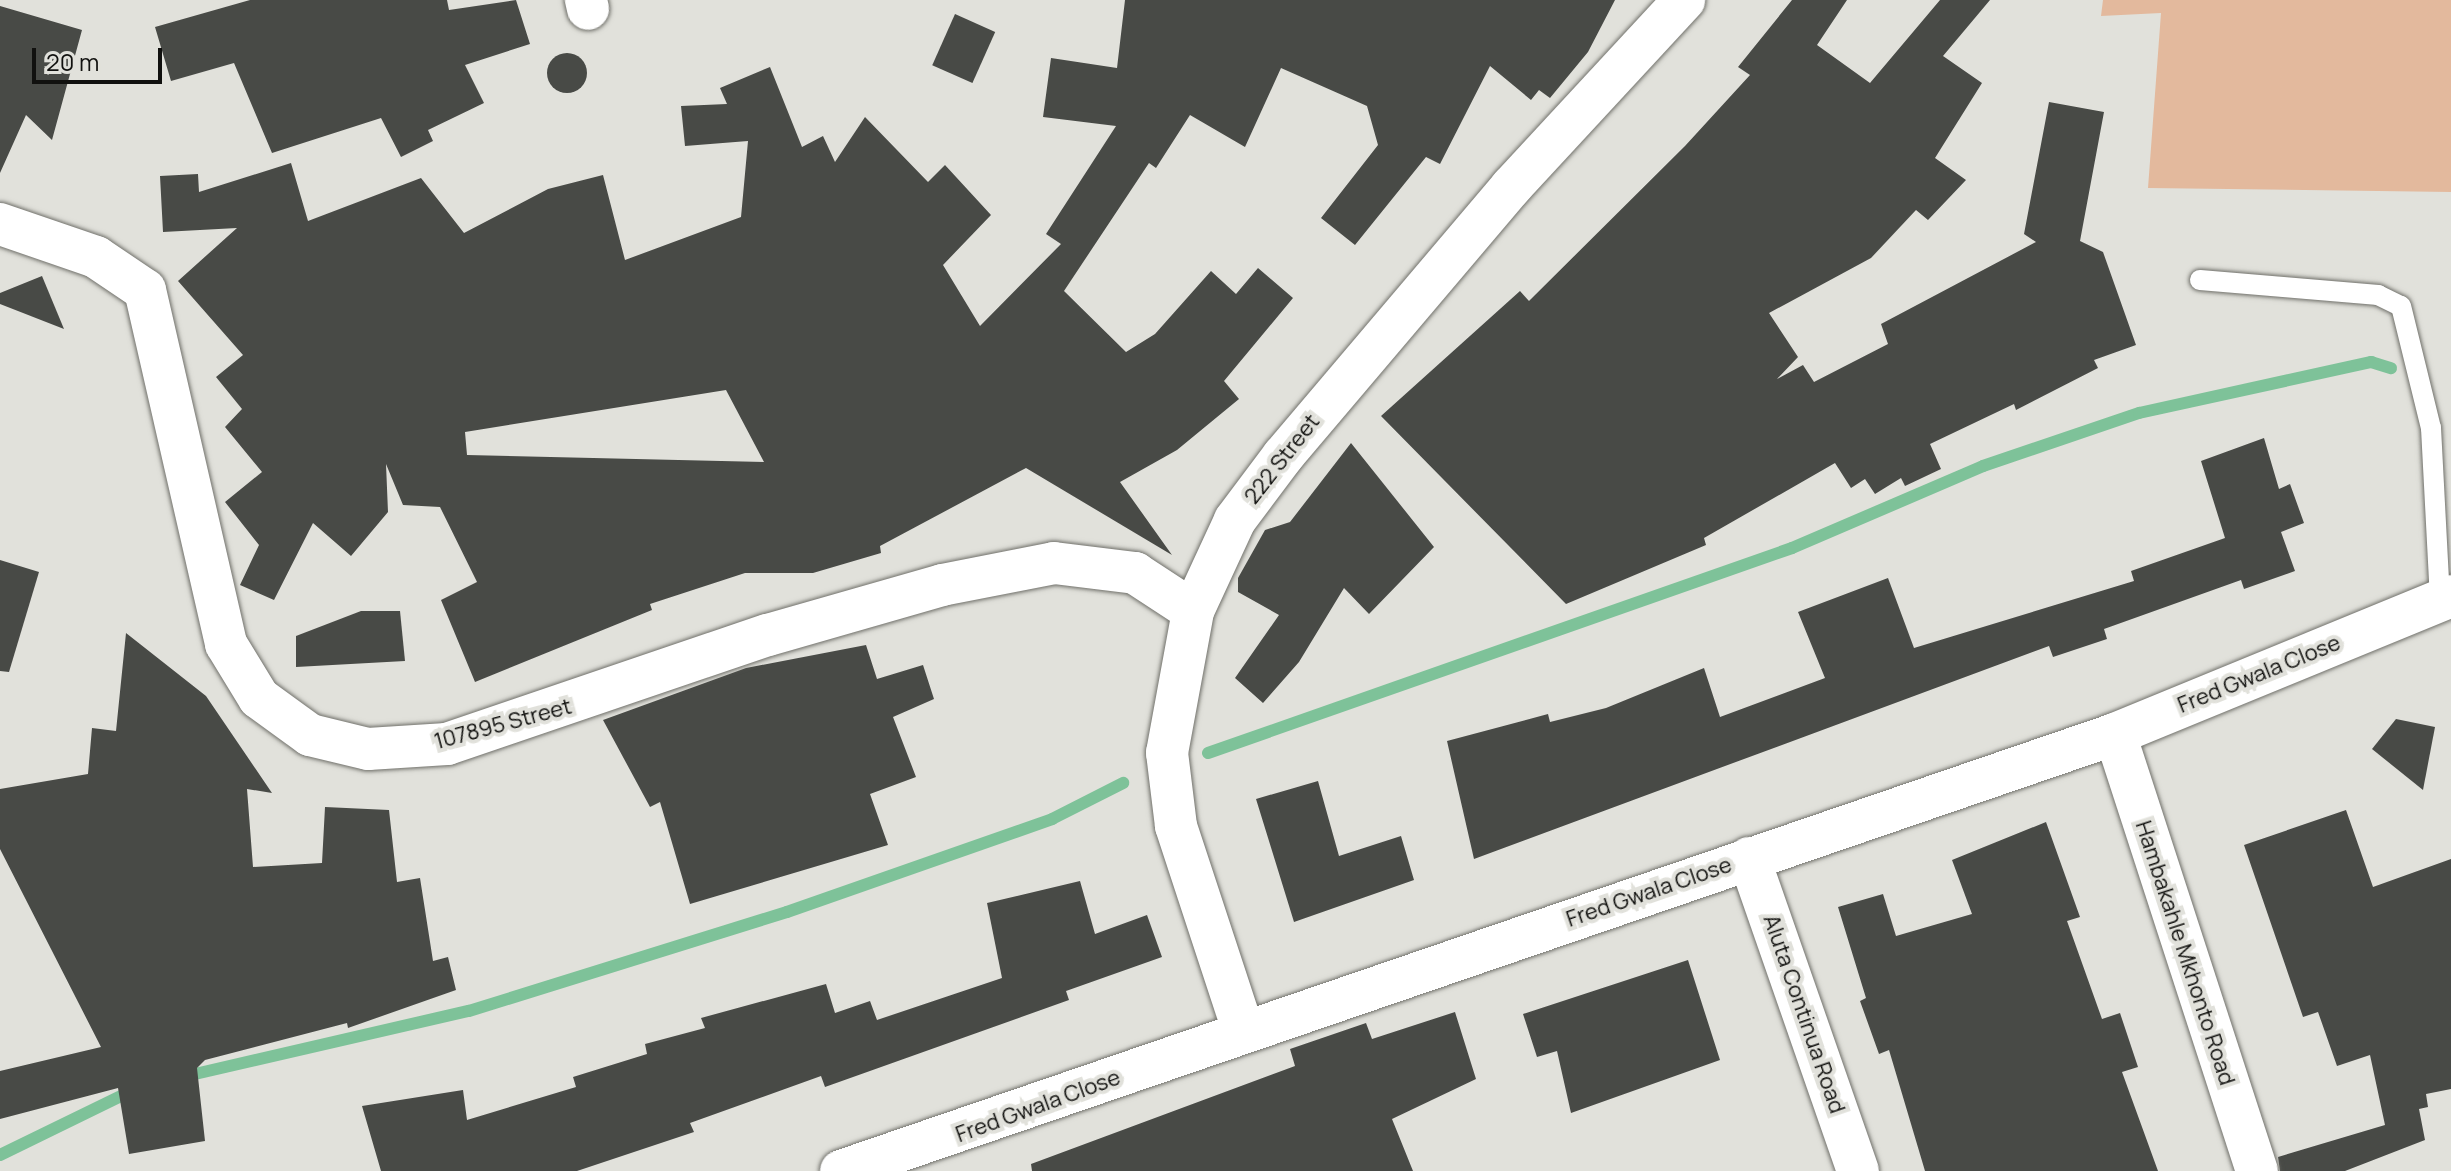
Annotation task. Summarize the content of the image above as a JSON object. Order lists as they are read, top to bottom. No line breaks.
{"streets":{"street":["222 Street","Fred Gwala Close","107895 Street","Hambakahle Mkhonto Road","Aluta Continua Road"]},"crossings":[["222 Street","Fred Gwala Close"],["222 Street","107895 Street"],["Fred Gwala Close","Hambakahle Mkhonto Road"],["Fred Gwala Close","Aluta Continua Road"]],"scale_bar":"20 m"}
